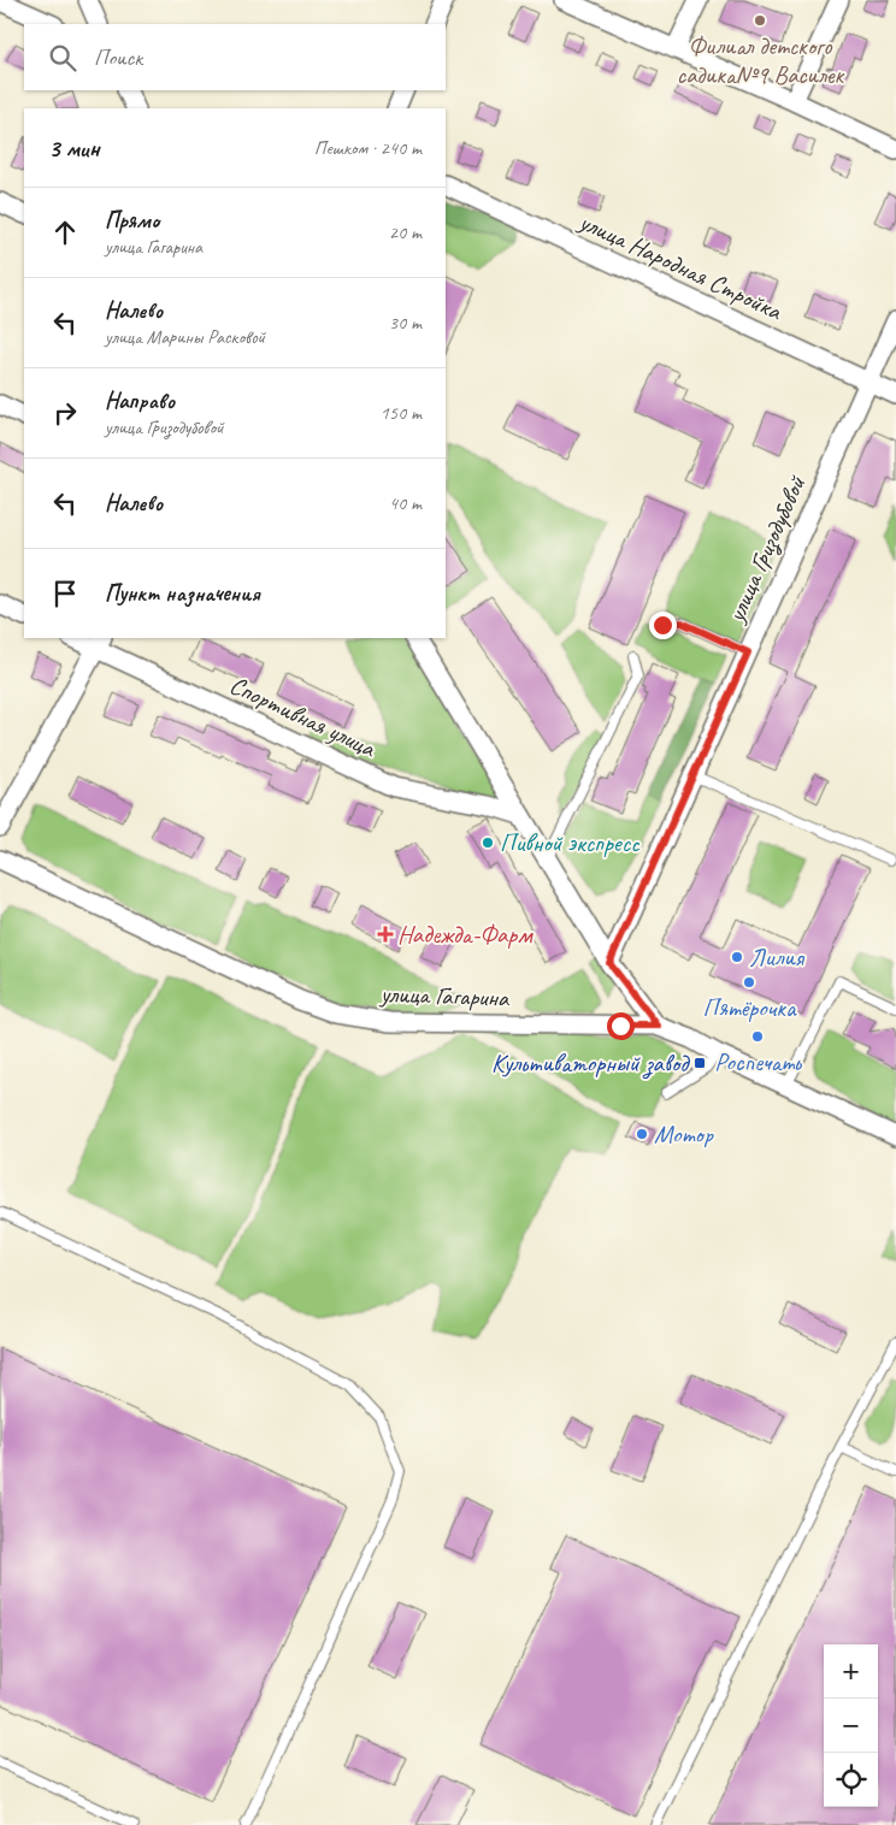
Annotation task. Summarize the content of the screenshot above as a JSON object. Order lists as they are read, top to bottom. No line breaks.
{"streets":{"street":["улица Народная Стройка","улица Гризодубовой","Спортивная улица","улица Гагарина"]},"crossings":[["улица Народная Стройка","улица Гризодубовой"]],"places":{"other":["Филиал детского садика№9 Василек","Пивной экспресс","Лилия","Пятёрочка","Роспечать","Мотор"],"health":["Надежда-Фарм"],"transit":["Культиваторный завод"]},"page":{"search":"Поиск","heading":["3 мин","Пешком · 240 m"],"list":[["Прямо","улица Гагарина","20 m"],["Налево","улица Марины Расковой","30 m"],["Направо","улица Гризодубовой","150 m"],["Налево","40 m"],"Пункт назначения"],"map_buttons":["+","−"]}}
